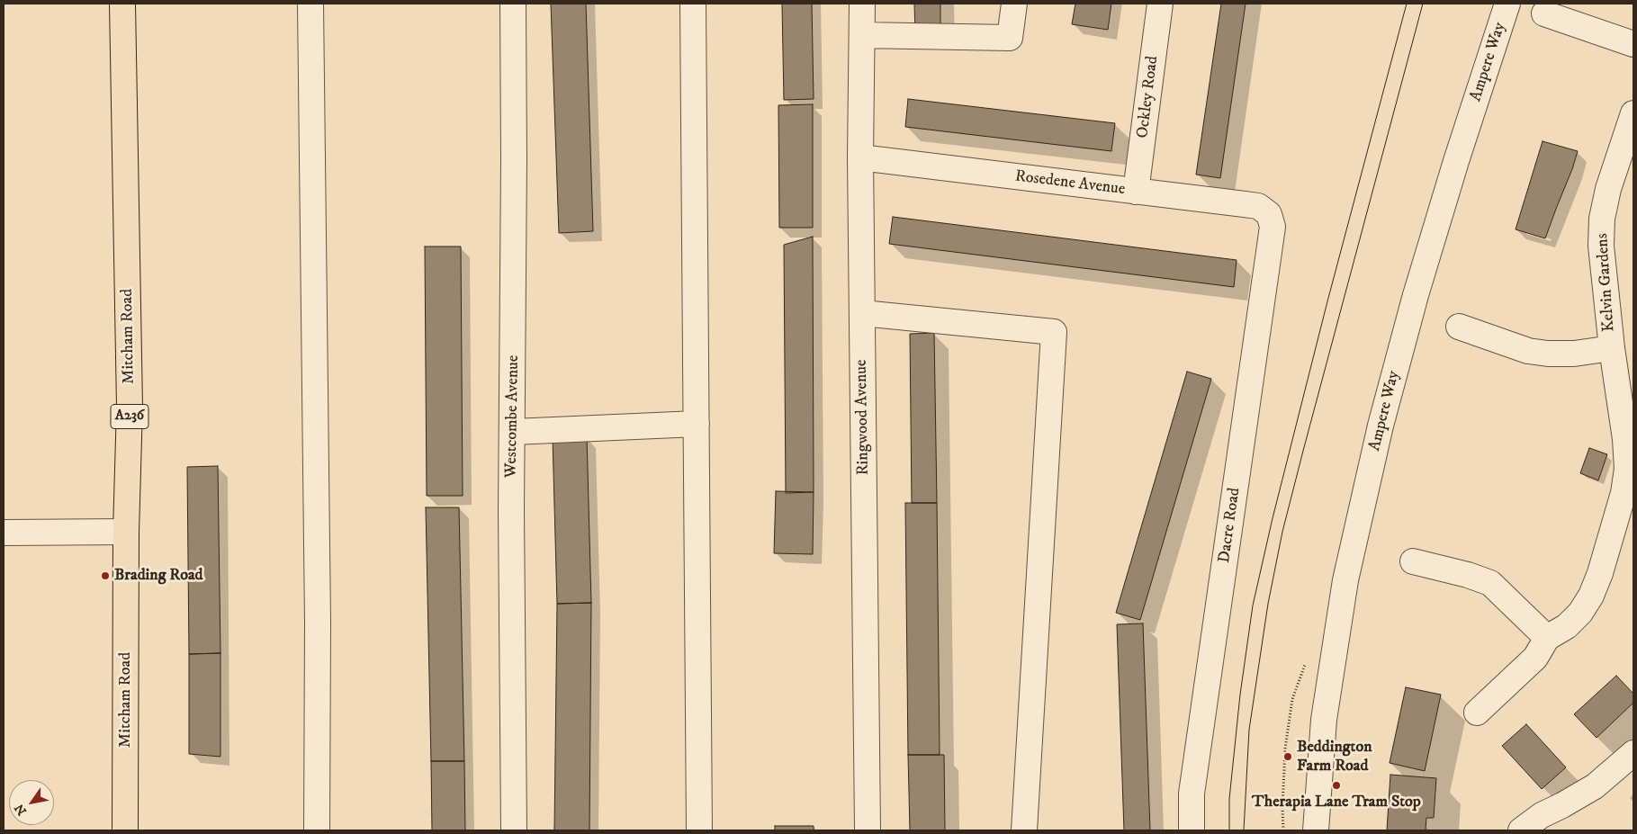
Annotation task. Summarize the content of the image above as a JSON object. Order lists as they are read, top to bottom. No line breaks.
{"streets":{"main road":["Mitcham Road","A236"],"street":["Ampere Way","Ockley Road","Rosedene Avenue","Kelvin Gardens","Westcombe Avenue","Ringwood Avenue","Dacre Road"]},"crossings":[["Ockley Road","Rosedene Avenue"],["Rosedene Avenue","Ringwood Avenue"],["Rosedene Avenue","Dacre Road"]],"places":["Brading Road","Beddington Farm Road","Therapia Lane Tram Stop"],"north":"bottom left"}
